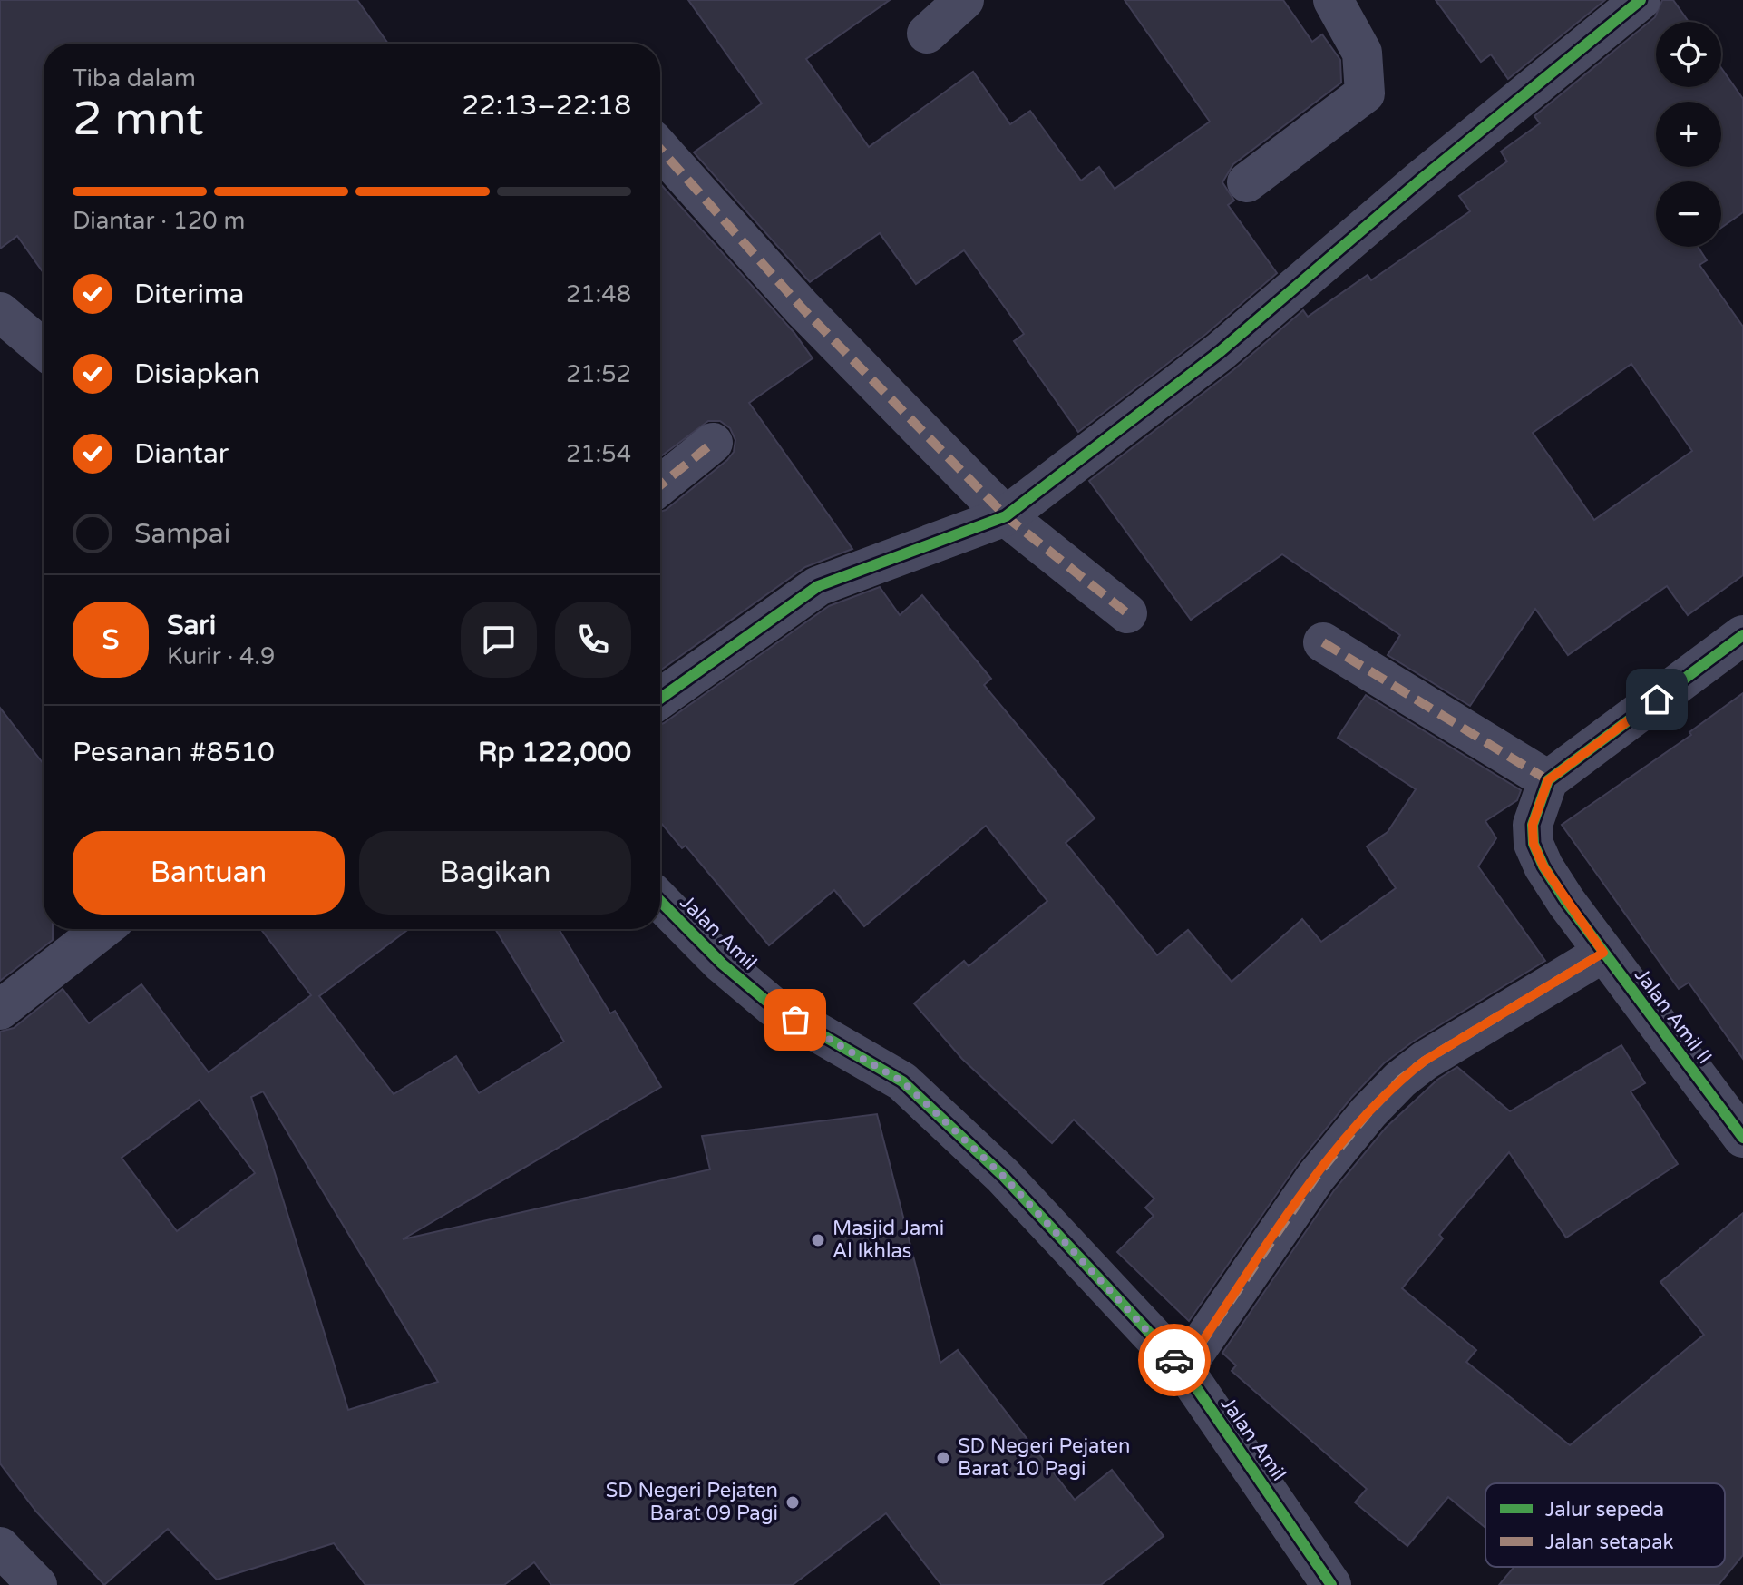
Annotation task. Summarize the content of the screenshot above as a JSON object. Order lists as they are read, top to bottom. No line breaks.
{"streets":{"street":["Jalan Amil","Jalan Amil II"]},"places":["Masjid Jami Al Ikhlas","SD Negeri Pejaten Barat 10 Pagi","SD Negeri Pejaten Barat 09 Pagi"],"legend":["Jalur sepeda","Jalan setapak"],"page":{"map_buttons":["+","−"],"heading":["2 mnt","Tiba dalam","22:13–22:18"],"panel":["Sari","Kurir · 4.9","Pesanan #8510","Rp 122,000"],"bar":"Diantar · 120 m","list":[["Diterima","21:48"],["Disiapkan","21:52"],["Diantar","21:54"],"Sampai"],"round":"S","buttons":["Bantuan","Bagikan"]}}
